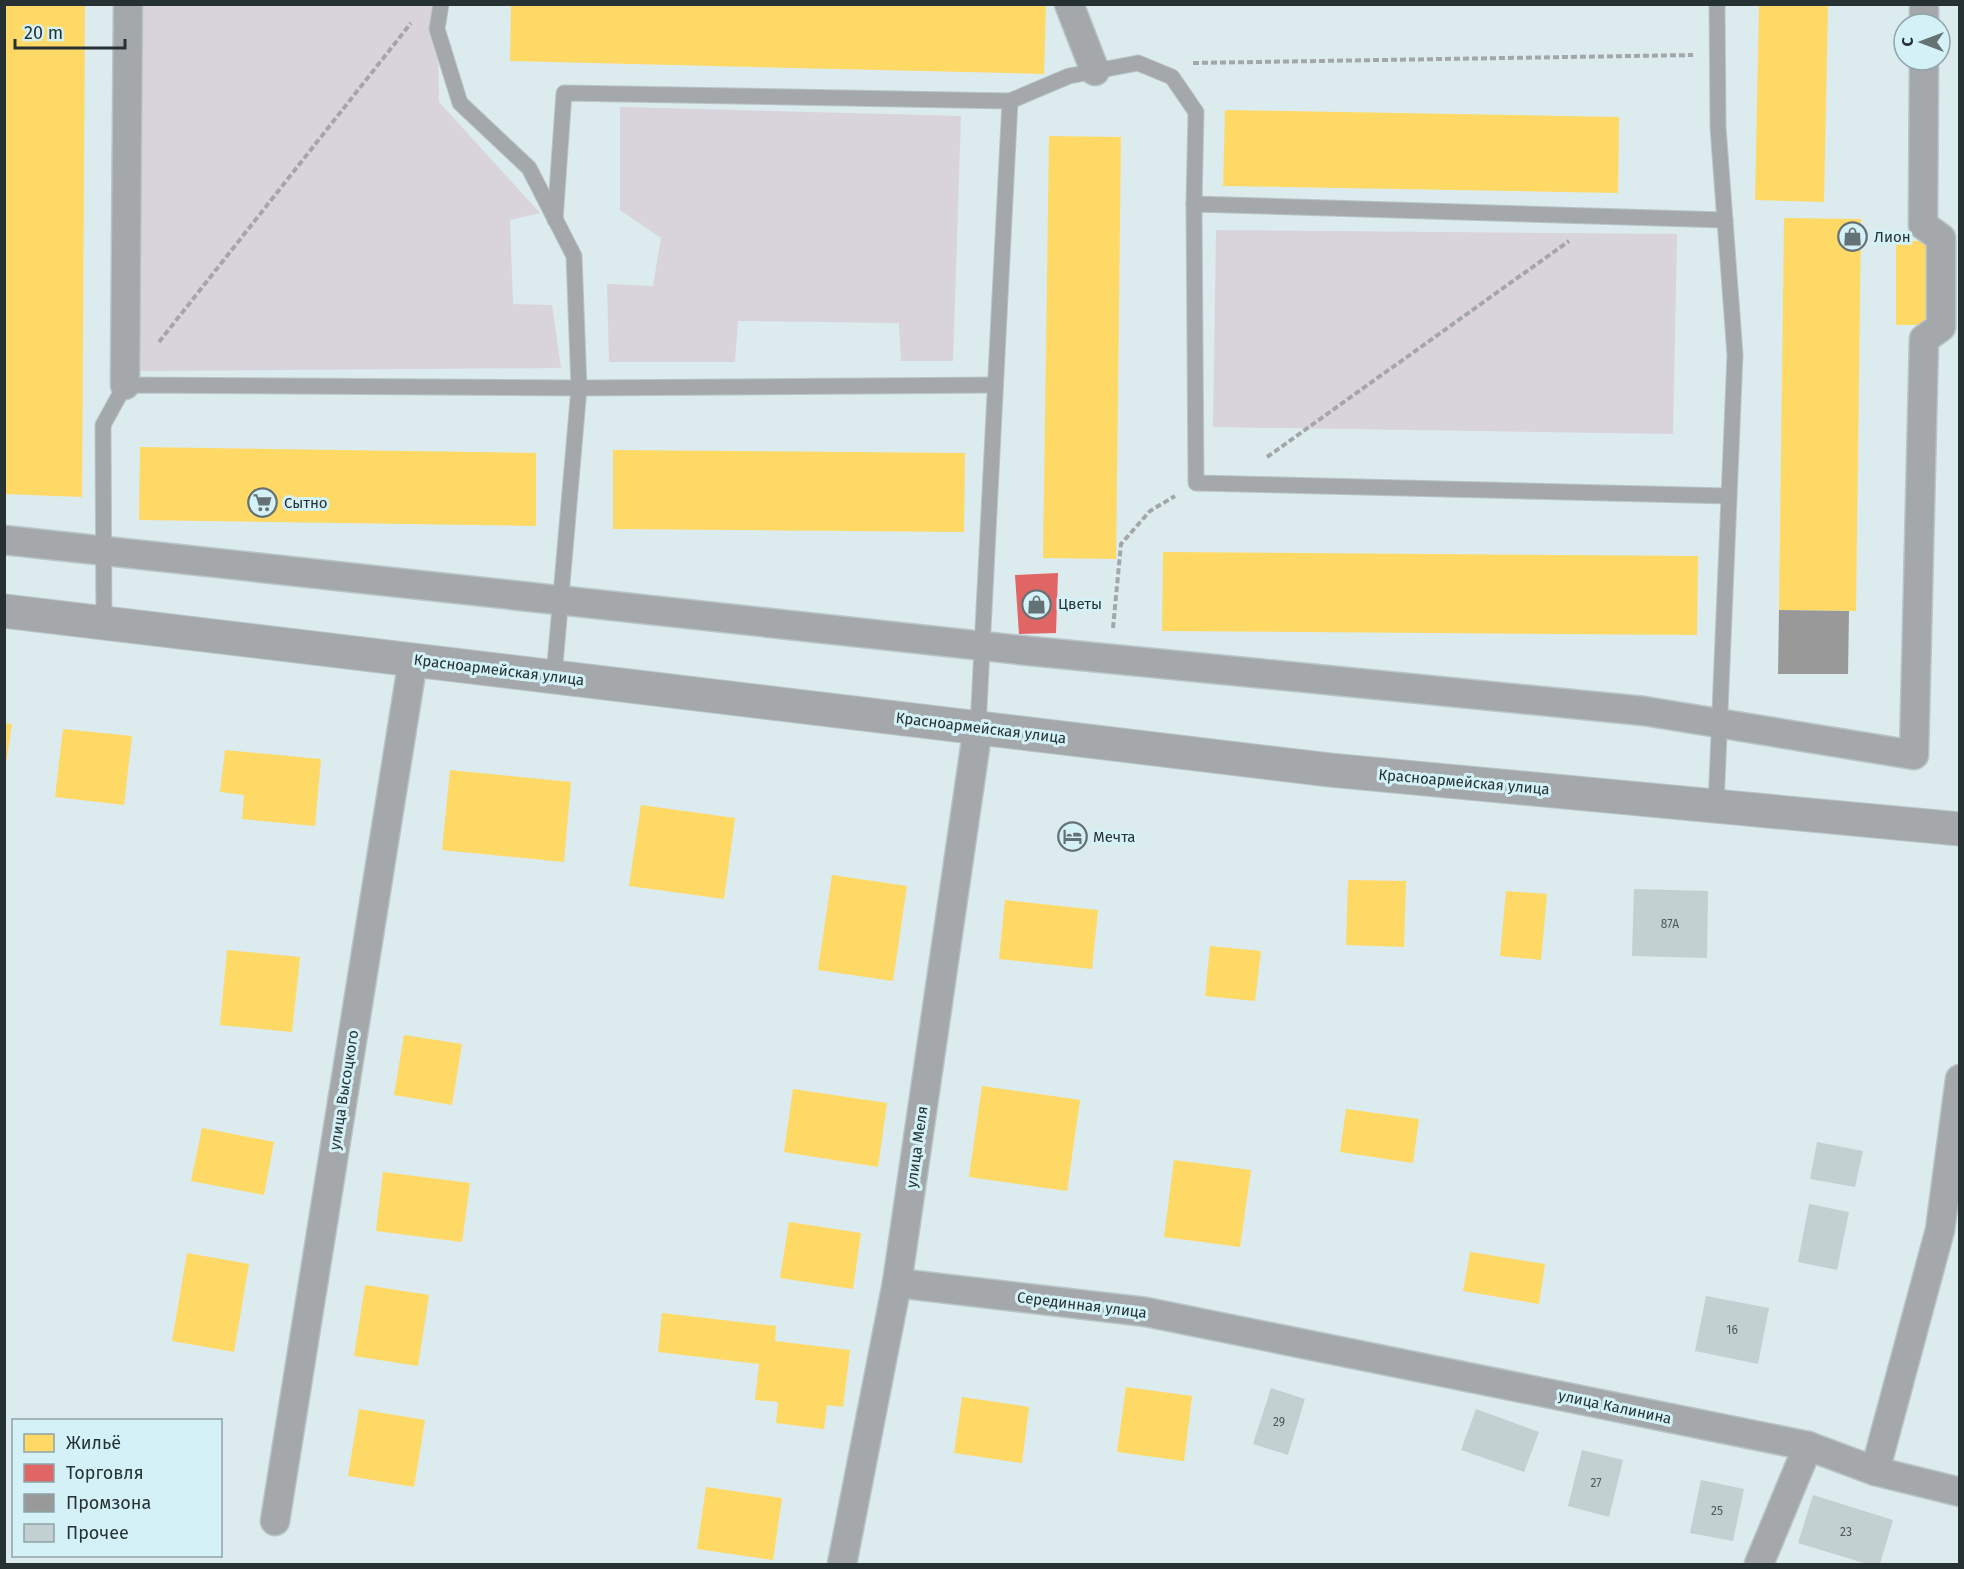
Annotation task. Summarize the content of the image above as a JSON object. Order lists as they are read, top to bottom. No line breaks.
{"streets":{"street":["Красноармейская улица","улица Высоцкого","улица Меля","Серединная улица","улица Калинина"]},"crossings":[["Красноармейская улица","улица Высоцкого"],["Красноармейская улица","улица Меля"],["улица Меля","Серединная улица"],["Серединная улица","улица Калинина"]],"places":{"shop":["Лион","Цветы"],"supermarket":["Сытно"],"hotel":["Мечта"]},"house_numbers":["87А","16","29","27","25","23"],"legend":["Жильё","Торговля","Промзона","Прочее"],"scale_bar":"20 m","north":"left"}
